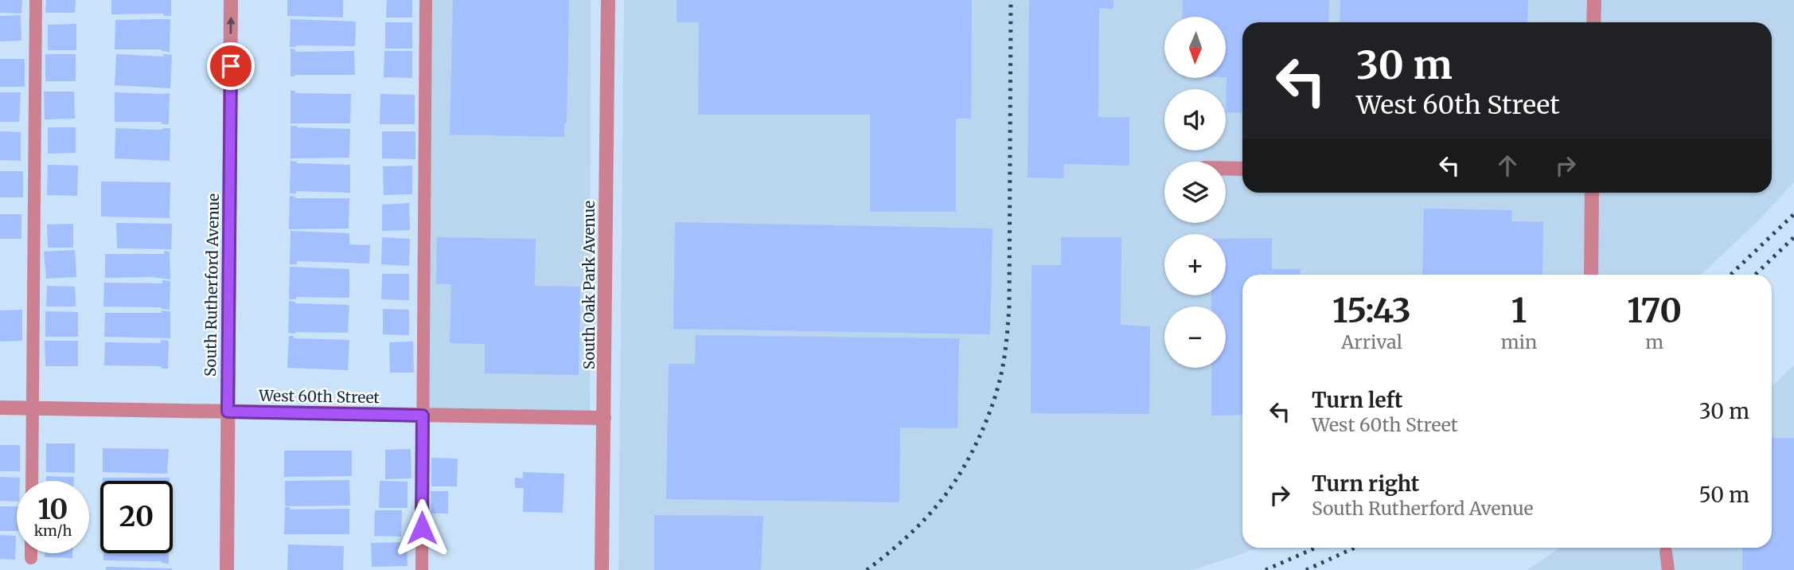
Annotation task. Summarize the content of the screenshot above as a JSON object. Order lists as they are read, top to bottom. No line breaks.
{"streets":{"street":["South Rutherford Avenue","South Oak Park Avenue","West 60th Street"]},"crossings":[["South Rutherford Avenue","West 60th Street"],["South Oak Park Avenue","West 60th Street"]],"one_way":["South Rutherford Avenue"],"north":"bottom","page":{"map_buttons":["+","−"],"turn":["30 m","West 60th Street"],"eta":["15:43","Arrival","1","min","170","m"],"list":[{"name":"Turn left","note":"West 60th Street","value":"30 m"},{"name":"Turn right","note":"South Rutherford Avenue","value":"50 m"}],"speed":"10 km/h","limit":"20"}}
